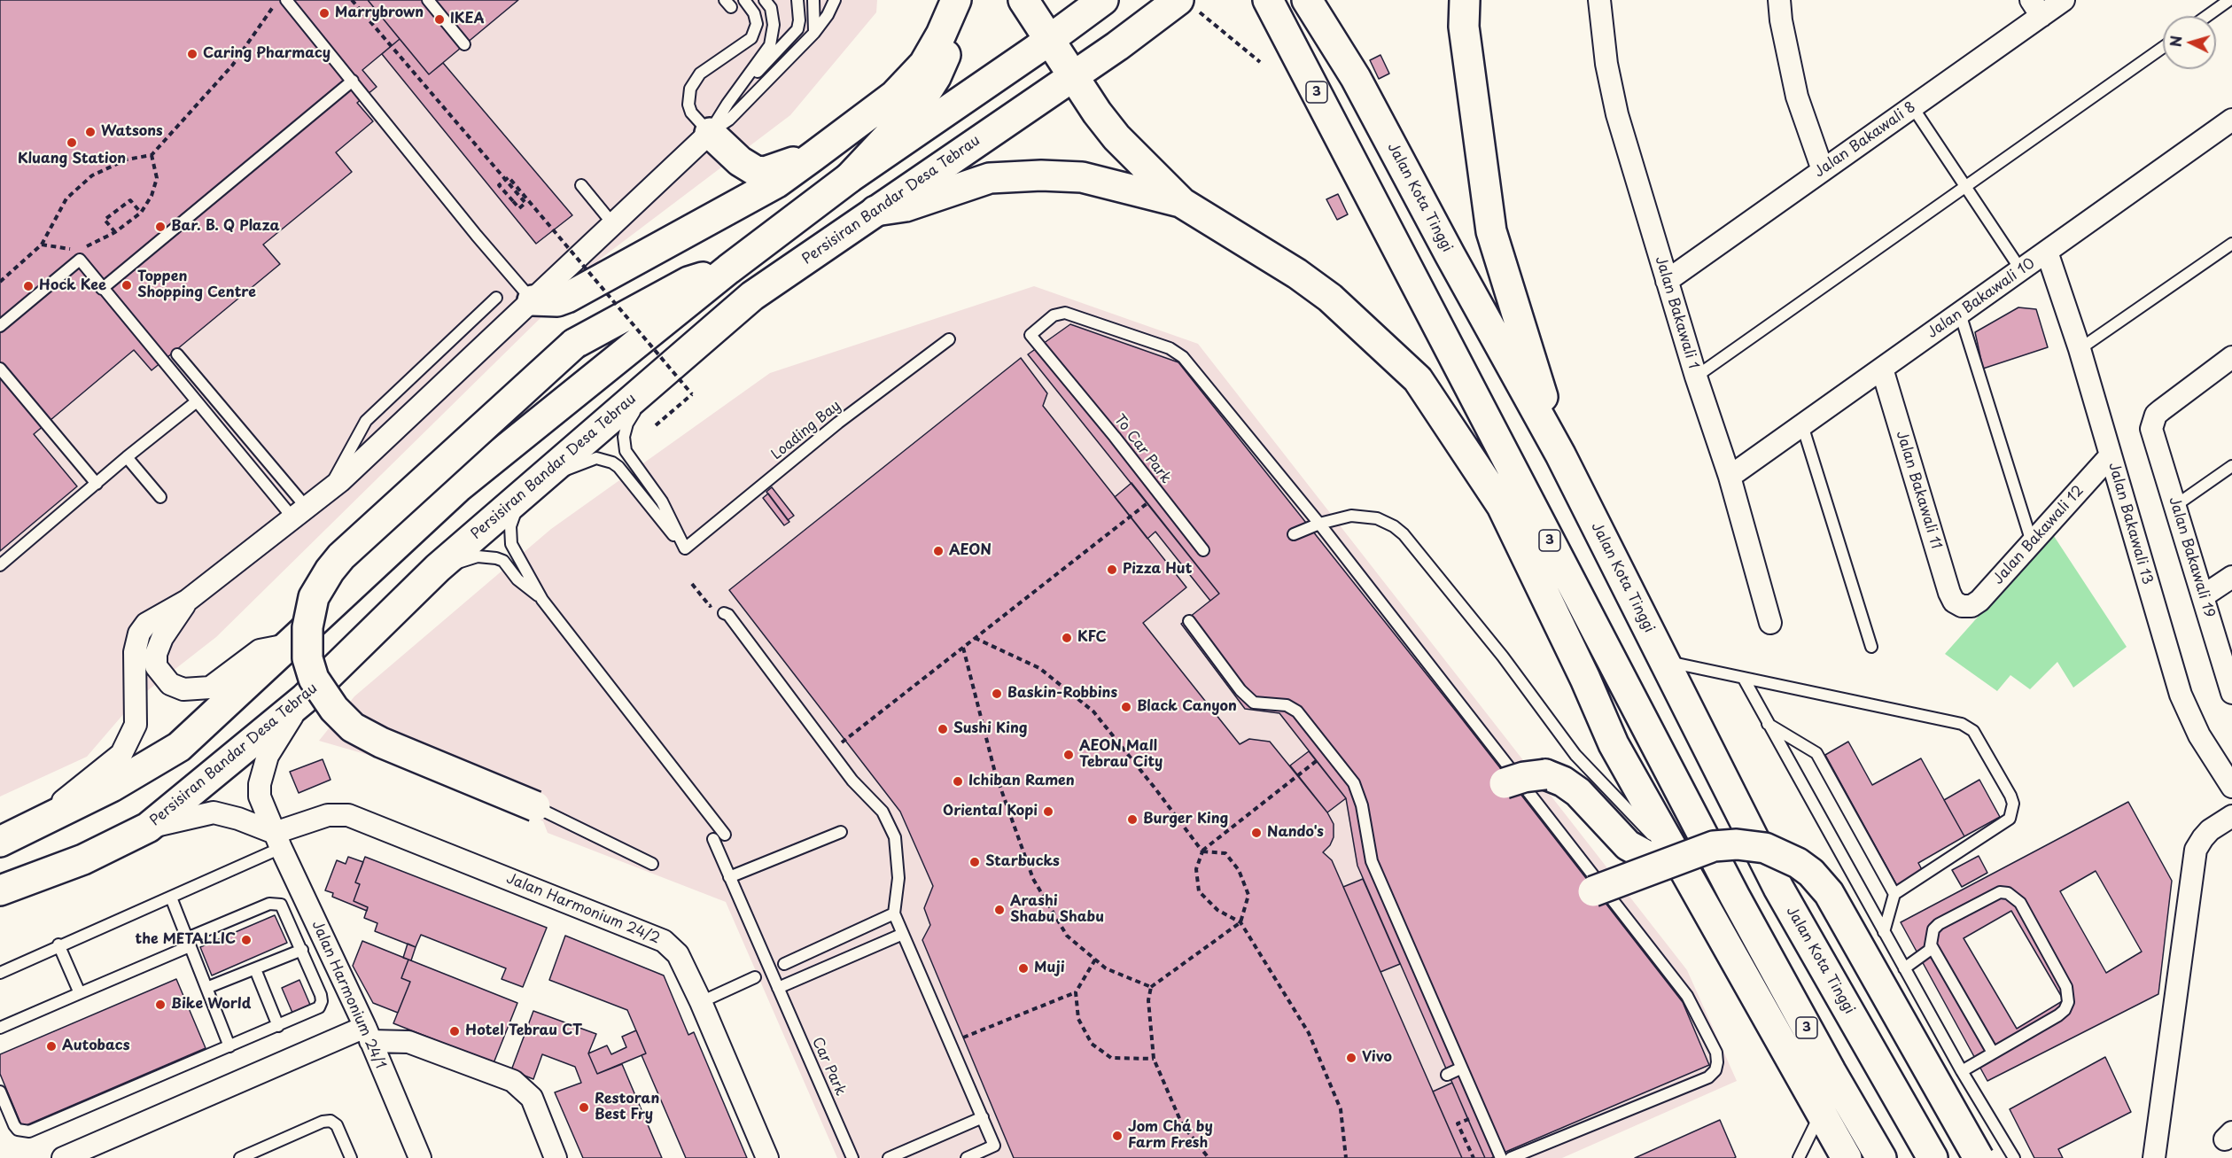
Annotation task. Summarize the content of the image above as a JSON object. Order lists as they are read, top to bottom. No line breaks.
{"streets":{"main road":["3","Jalan Kota Tinggi","Persisiran Bandar Desa Tebrau"],"street":["Jalan Bakawali 8","Jalan Bakawali 10","Jalan Bakawali 1","Jalan Bakawali 11","Jalan Bakawali 13","Jalan Bakawali 12","Jalan Bakawali 19","Jalan Harmonium 24/2","Jalan Harmonium 24/1"],"lane":["Loading Bay","To Car Park","Car Park"]},"crossings":[["Jalan Bakawali 8","Jalan Bakawali 1"],["Persisiran Bandar Desa Tebrau","Jalan Harmonium 24/1"],["Jalan Bakawali 10","Jalan Bakawali 1"],["Jalan Bakawali 10","Jalan Bakawali 11"],["Jalan Bakawali 10","Jalan Bakawali 13"],["Jalan Bakawali 11","Jalan Bakawali 12"],["Jalan Bakawali 13","Jalan Bakawali 12"],["Jalan Harmonium 24/2","Jalan Harmonium 24/1"]],"places":["Marrybrown","IKEA","Caring Pharmacy","Watsons","Kluang Station","Bar. B. Q Plaza","Toppen Shopping Centre","Hock Kee","AEON","Pizza Hut","KFC","Baskin-Robbins","Black Canyon","Sushi King","AEON Mall Tebrau City","Ichiban Ramen","Oriental Kopi","Burger King","Nando's","Starbucks","Arashi Shabu Shabu","the METALLIC","Muji","Bike World","Hotel Tebrau CT","Autobacs","Vivo","Restoran Best Fry","Jom Chá by Farm Fresh"],"north":"left"}
